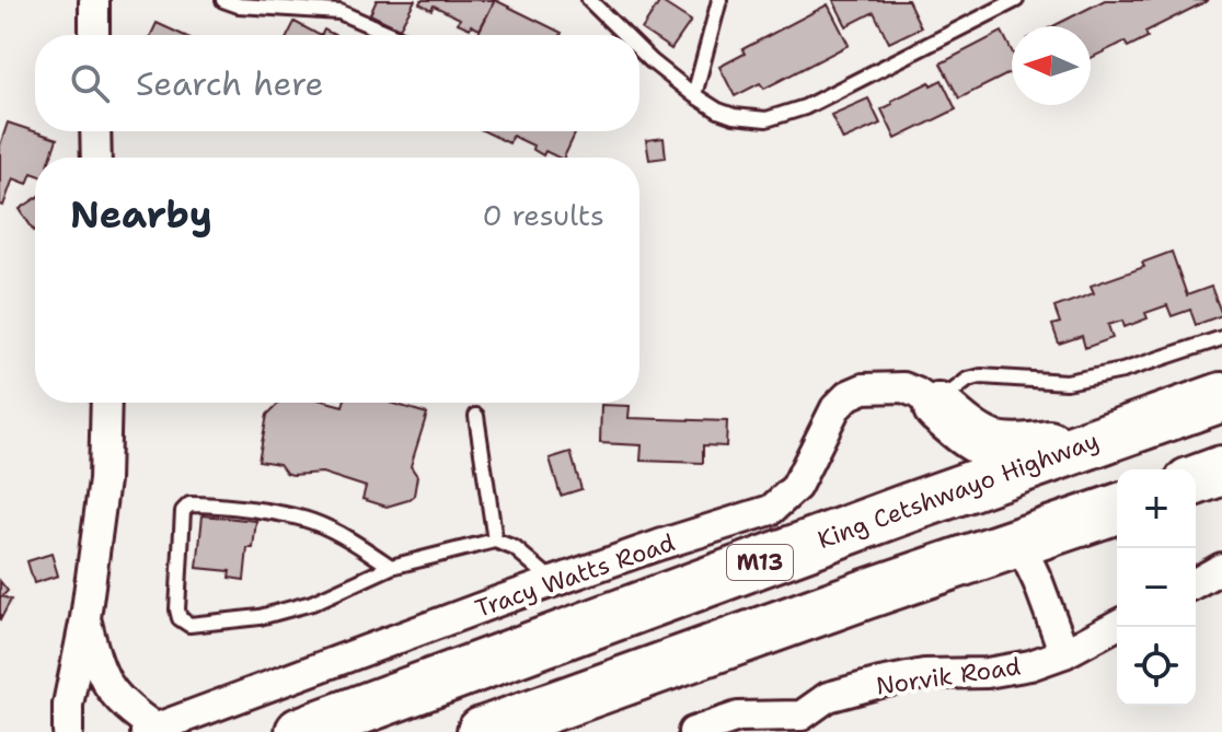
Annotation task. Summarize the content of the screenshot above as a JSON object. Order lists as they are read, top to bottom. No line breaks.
{"streets":{"highway":["King Cetshwayo Highway","M13"],"street":["Tracy Watts Road","Norvik Road"]},"north":"left","page":{"search":"Search here","heading":["Nearby","0 results"],"map_buttons":["+","−"]}}
